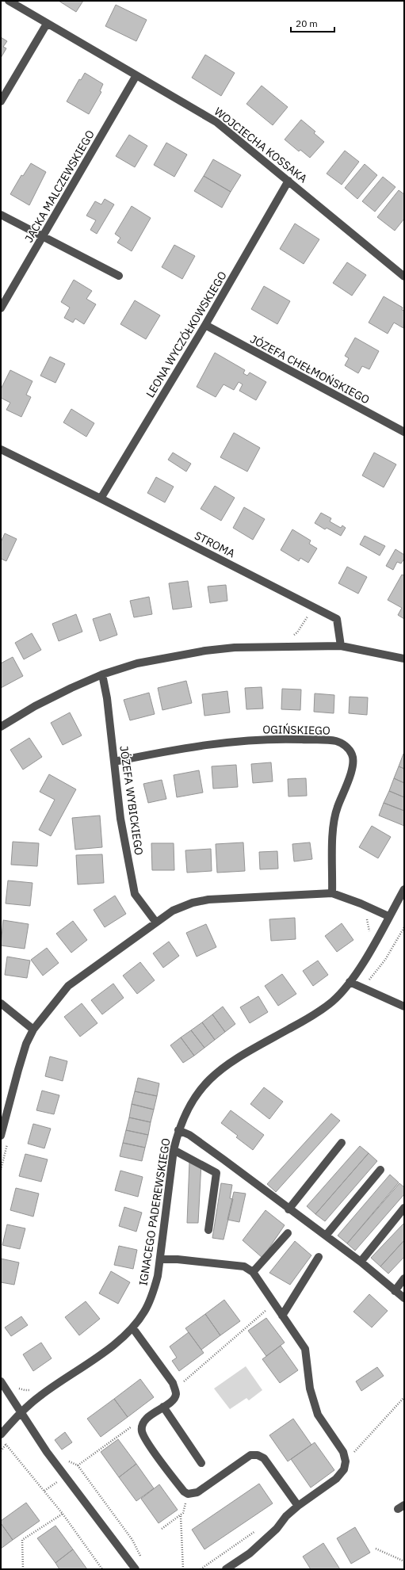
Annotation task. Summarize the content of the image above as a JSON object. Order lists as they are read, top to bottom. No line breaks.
{"streets":{"street":["WOJCIECHA KOSSAKA","JACKA MALCZEWSKIEGO","LEONA WYCZÓŁKOWSKIEGO","JÓZEFA CHEŁMOŃSKIEGO","STROMA","OGIŃSKIEGO","JÓZEFA WYBICKIEGO","IGNACEGO PADEREWSKIEGO"]},"crossings":[["WOJCIECHA KOSSAKA","JACKA MALCZEWSKIEGO"],["WOJCIECHA KOSSAKA","LEONA WYCZÓŁKOWSKIEGO"],["LEONA WYCZÓŁKOWSKIEGO","JÓZEFA CHEŁMOŃSKIEGO"],["LEONA WYCZÓŁKOWSKIEGO","STROMA"],["OGIŃSKIEGO","JÓZEFA WYBICKIEGO"]],"scale_bar":"20 m"}
